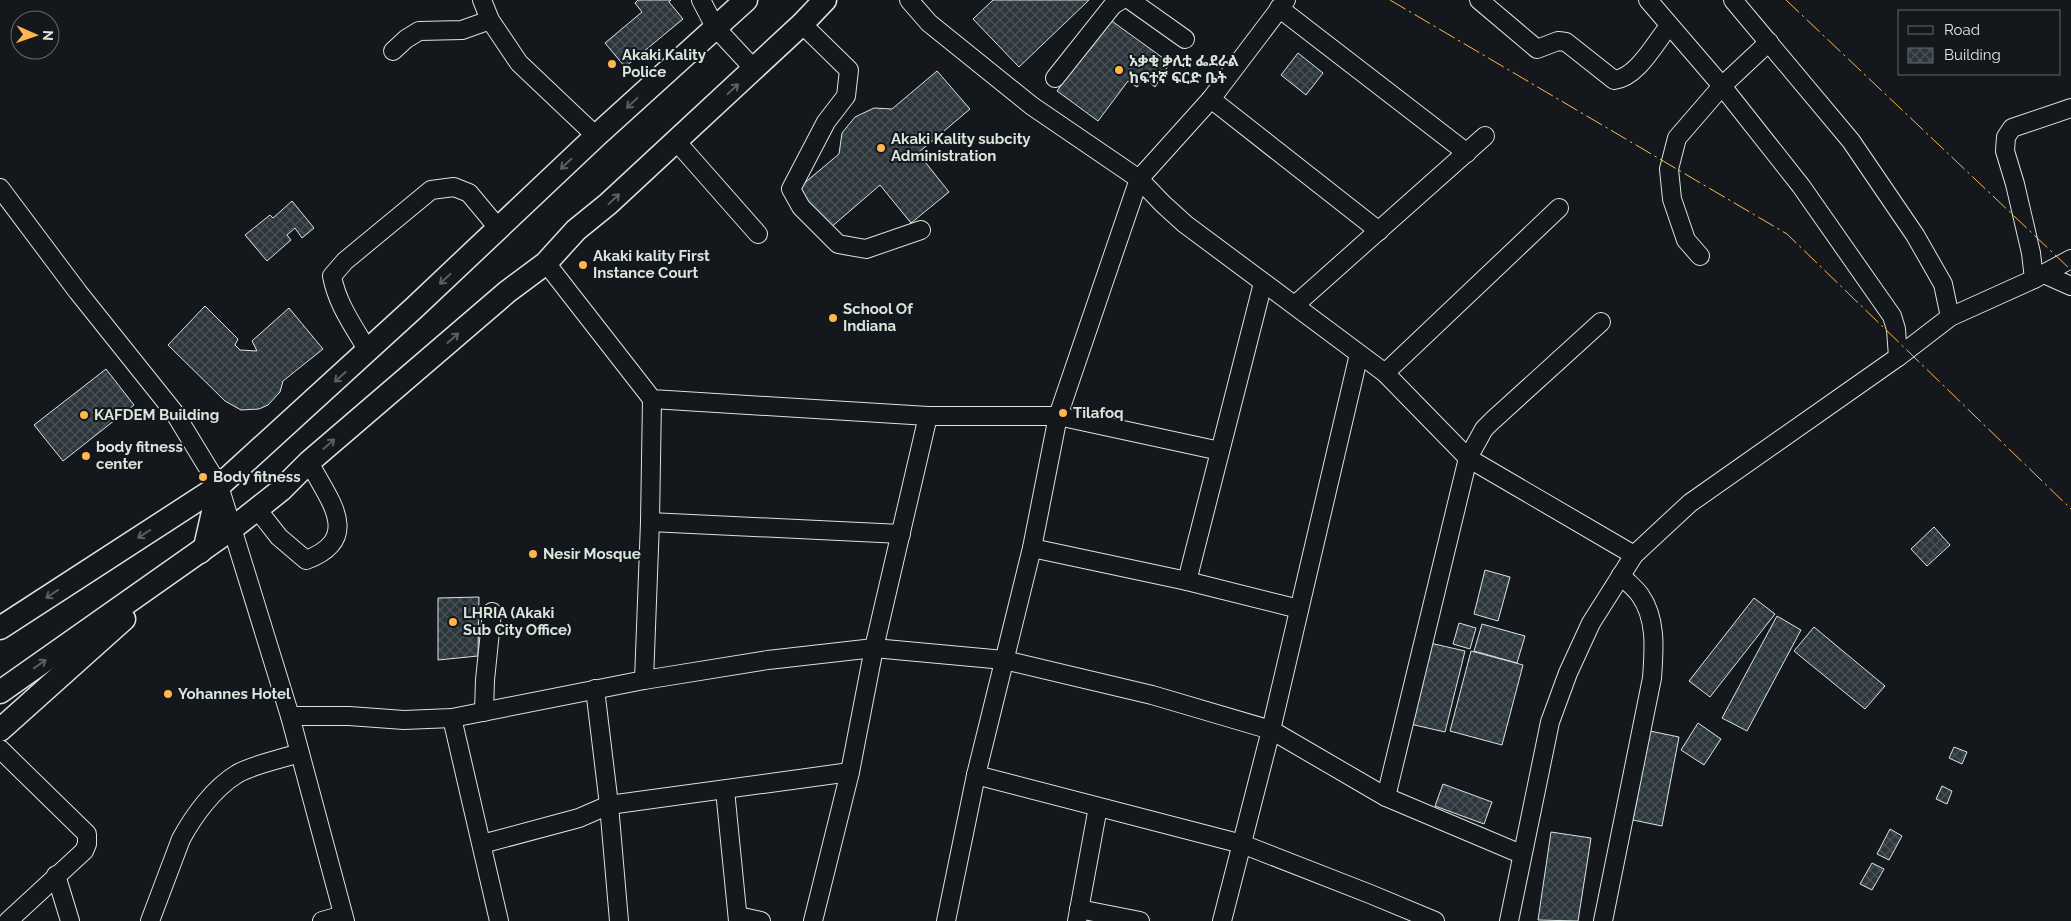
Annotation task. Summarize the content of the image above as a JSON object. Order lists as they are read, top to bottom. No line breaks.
{"places":["Akaki Kality Police","አቃቂ ቃሊቲ ፌደራል ከፍተኛ ፍርድ ቤት","Akaki Kality subcity Administration","Akaki kality First Instance Court","School Of Indiana","Tilafoq","KAFDEM Building","body fitness center","Body fitness","Nesir Mosque","LHRIA (Akaki Sub City Office)","Yohannes Hotel"],"legend":["Road","Building"],"north":"right"}
